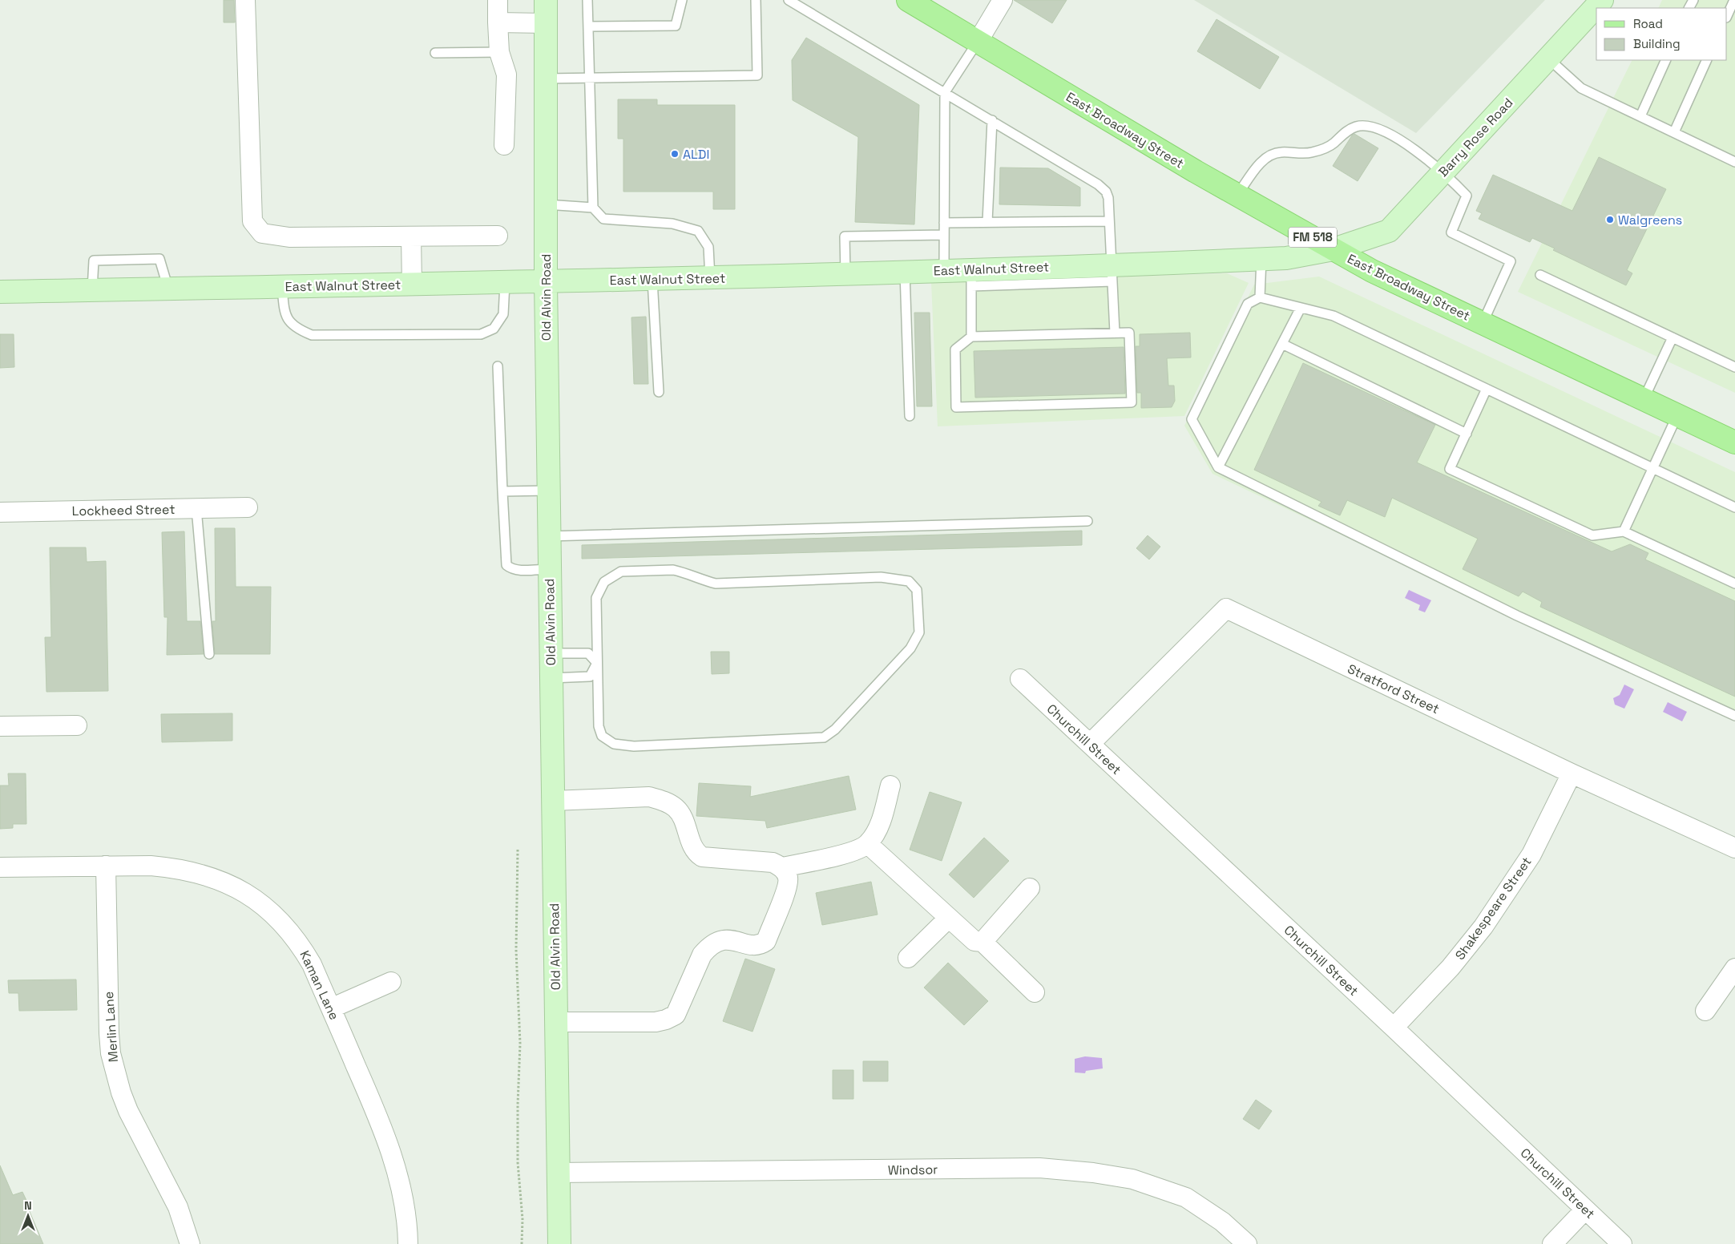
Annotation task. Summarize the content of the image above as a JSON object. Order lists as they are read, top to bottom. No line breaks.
{"streets":{"main road":["East Broadway Street","FM 518"],"street":["Barry Rose Road","East Walnut Street","Old Alvin Road","Lockheed Street","Stratford Street","Churchill Street","Shakespeare Street","Kaman Lane","Merlin Lane","Windsor"]},"crossings":[["East Broadway Street","Barry Rose Road"],["East Broadway Street","East Walnut Street"],["Barry Rose Road","East Walnut Street"],["East Walnut Street","Old Alvin Road"],["Old Alvin Road","Windsor"],["Stratford Street","Churchill Street"],["Stratford Street","Shakespeare Street"],["Churchill Street","Shakespeare Street"],["Kaman Lane","Merlin Lane"]],"places":["ALDI","Walgreens"],"legend":["Road","Building"],"north":"top"}
